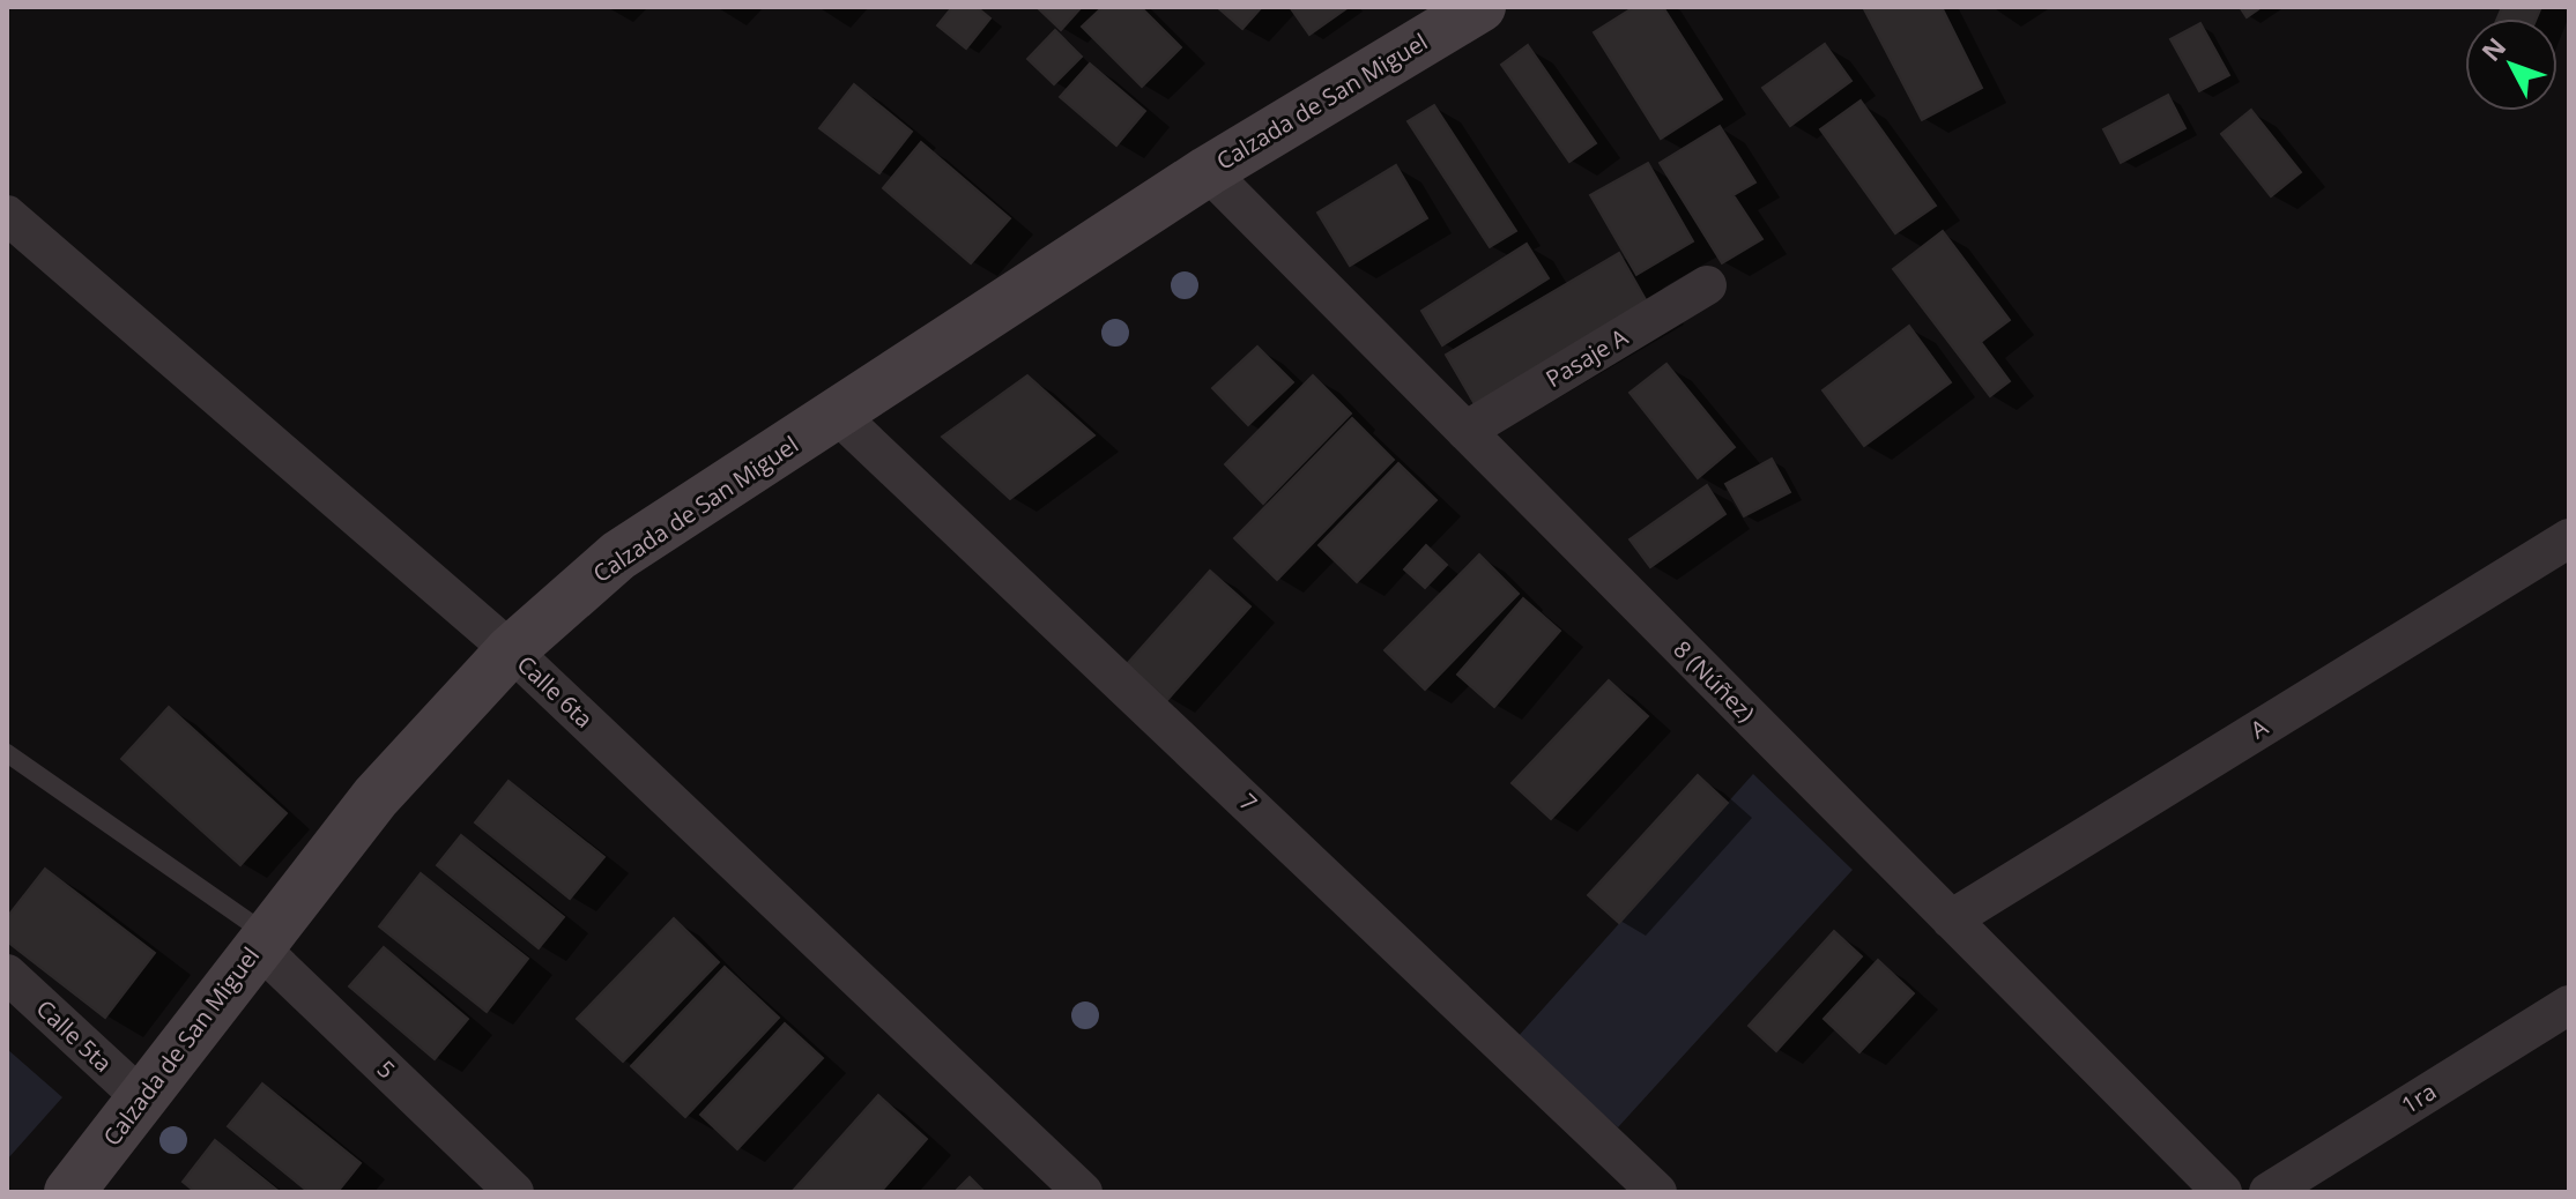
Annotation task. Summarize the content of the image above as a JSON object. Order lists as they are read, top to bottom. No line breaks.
{"streets":{"main road":["Calzada de San Miguel"],"street":["Pasaje A","8 (Núñez)","Calle 6ta","A","7","Calle 5ta","5","1ra"]},"crossings":[["Calzada de San Miguel","8 (Núñez)"],["Calzada de San Miguel","Calle 6ta"],["Calzada de San Miguel","7"],["Calzada de San Miguel","Calle 5ta"],["Calzada de San Miguel","5"],["Pasaje A","8 (Núñez)"],["8 (Núñez)","A"]],"north":"top left"}
